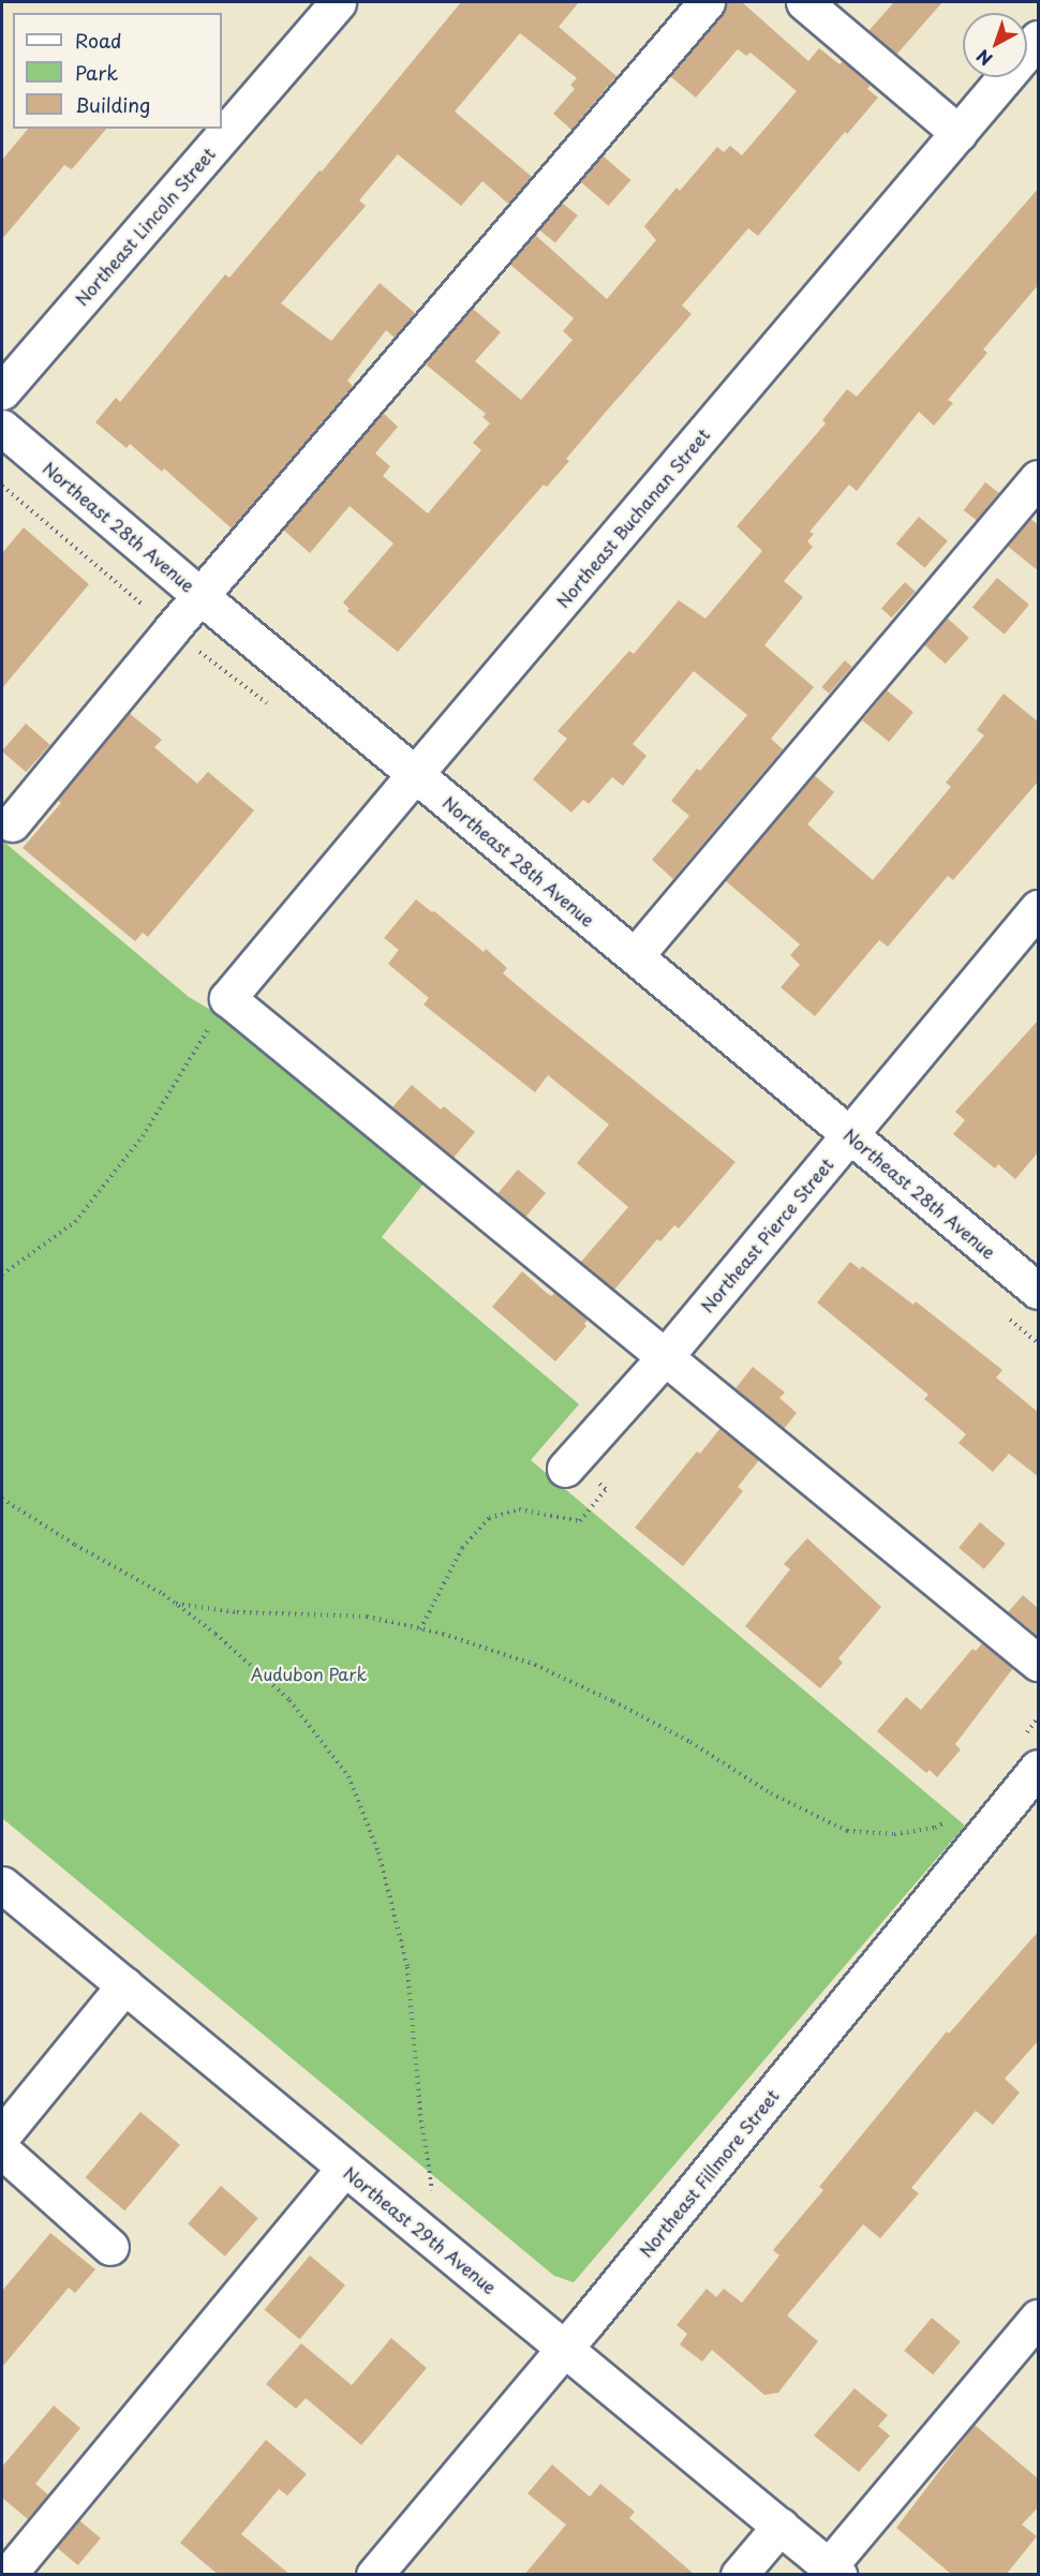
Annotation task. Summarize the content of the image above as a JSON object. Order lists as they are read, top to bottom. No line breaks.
{"streets":{"street":["Northeast Lincoln Street","Northeast Buchanan Street","Northeast 28th Avenue","Northeast Pierce Street","Northeast Fillmore Street","Northeast 29th Avenue"]},"crossings":[["Northeast Buchanan Street","Northeast 28th Avenue"],["Northeast 28th Avenue","Northeast Pierce Street"],["Northeast Fillmore Street","Northeast 29th Avenue"]],"parks":["Audubon Park"],"legend":["Road","Park","Building"],"north":"bottom left"}
